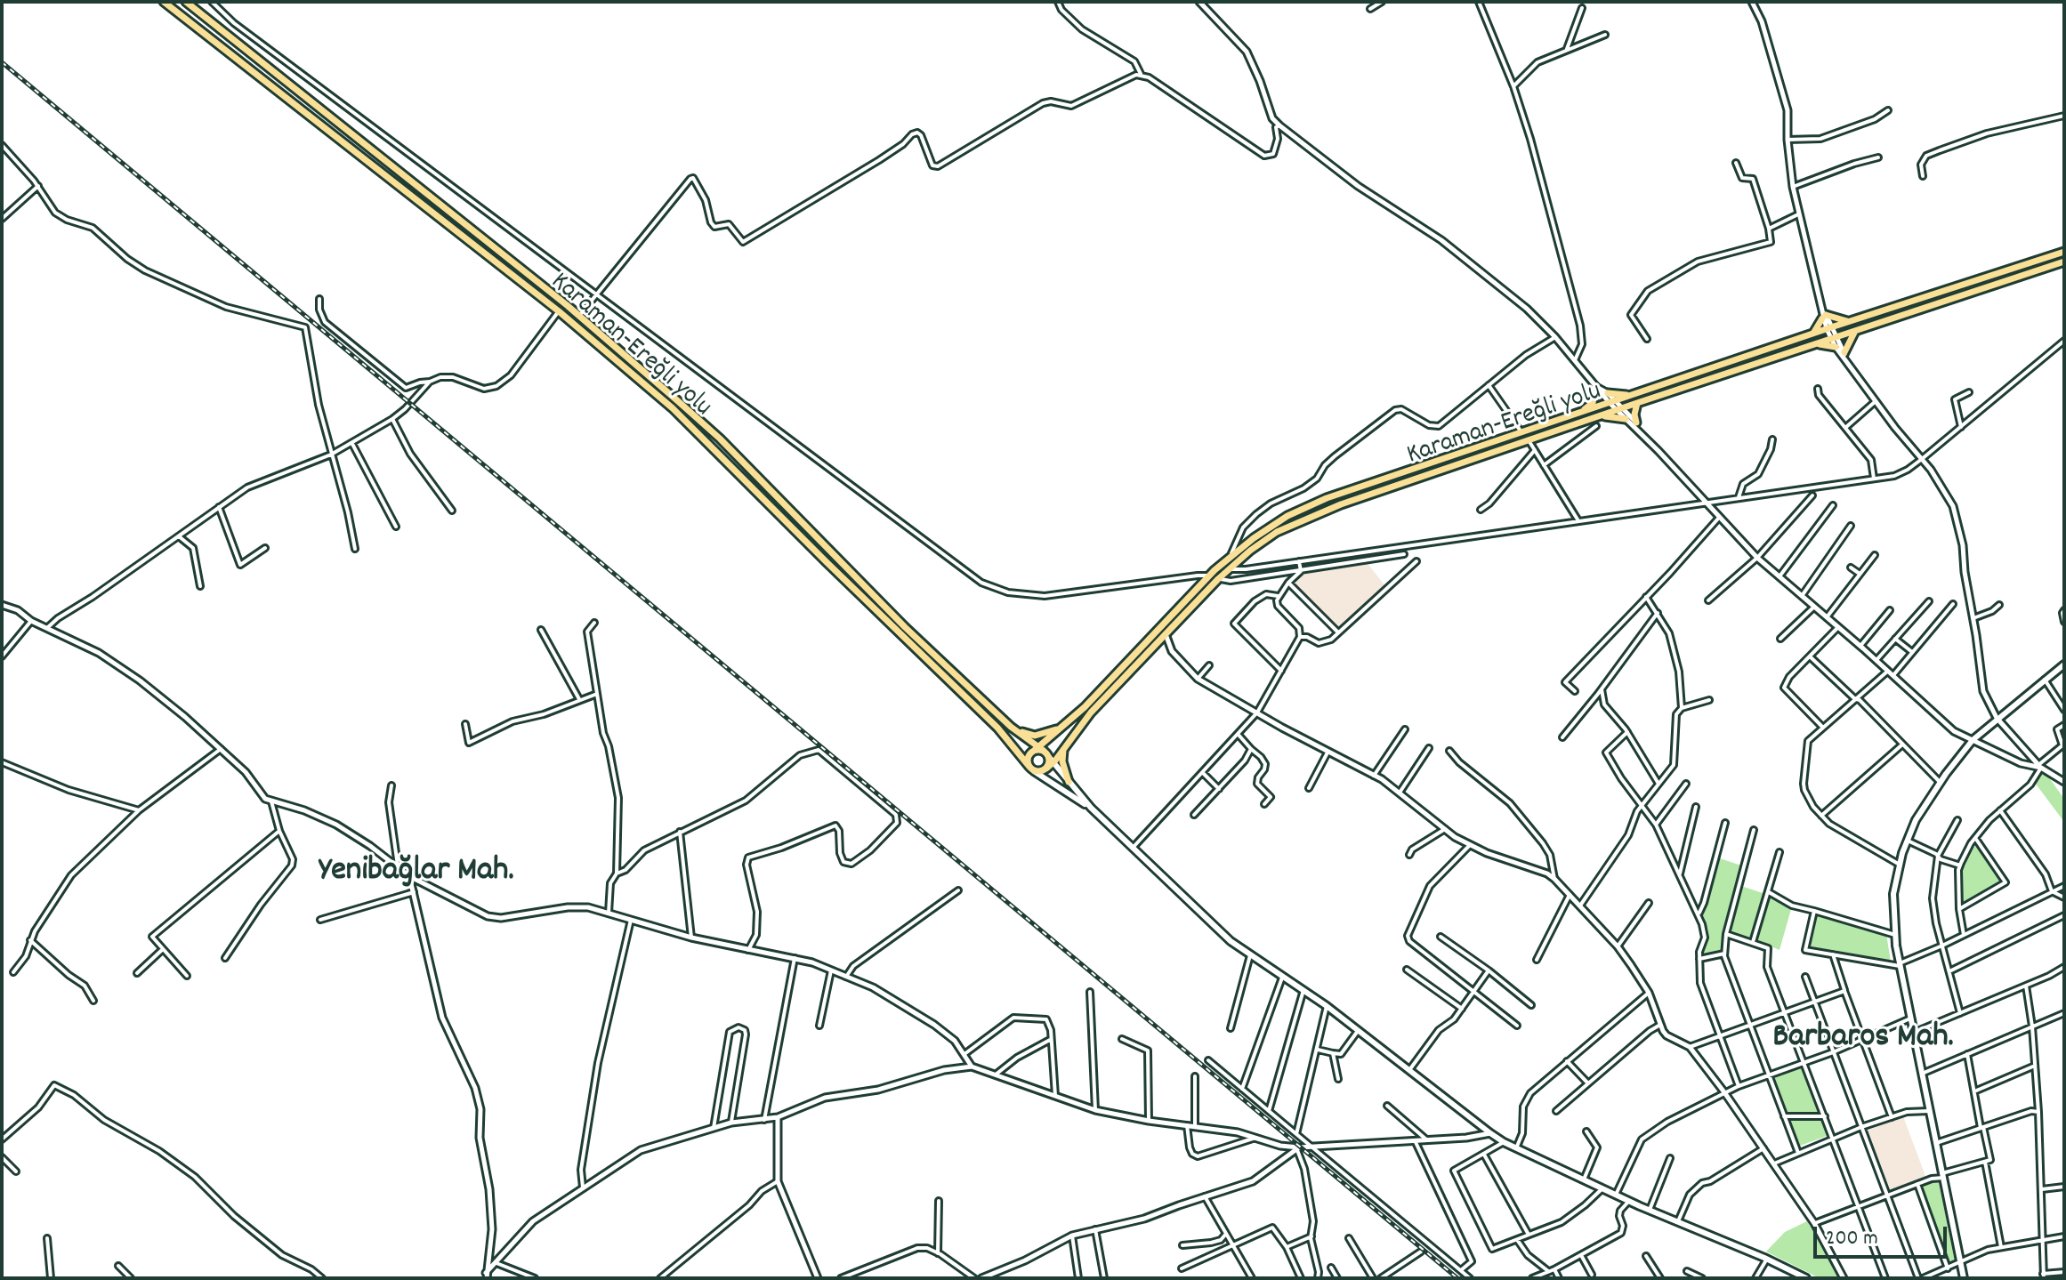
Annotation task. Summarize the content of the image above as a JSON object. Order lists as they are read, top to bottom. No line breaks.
{"streets":{"highway":["Karaman-Ereğli yolu"]},"districts":["Yenibağlar Mah.","Barbaros Mah."],"scale_bar":"200 m"}
